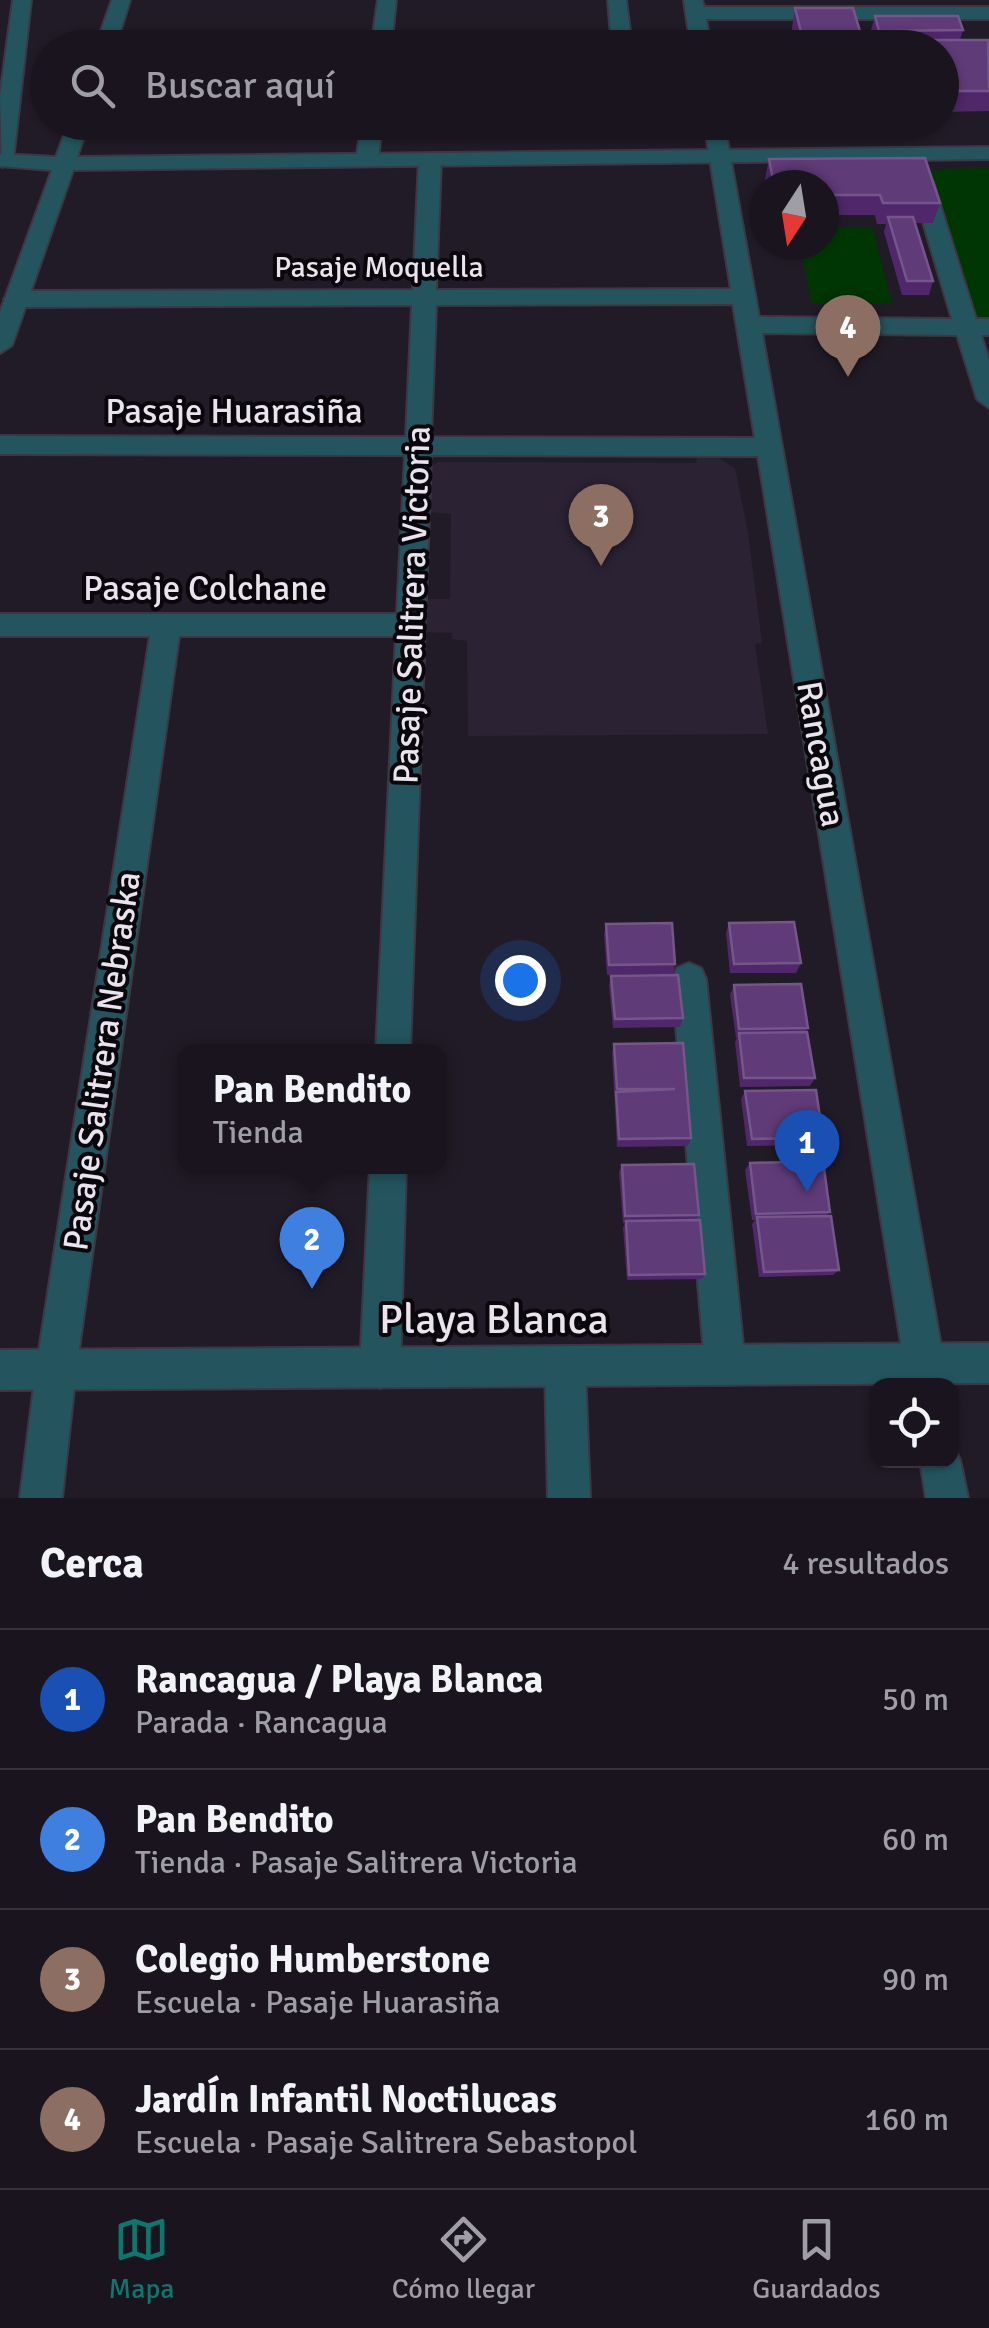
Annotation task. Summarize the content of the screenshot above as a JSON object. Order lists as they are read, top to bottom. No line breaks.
{"streets":{"street":["Pasaje Moquella","Pasaje Huarasiña","Pasaje Colchane","Pasaje Salitrera Victoria","Rancagua","Pasaje Salitrera Nebraska","Playa Blanca"]},"crossings":[["Pasaje Moquella","Pasaje Salitrera Victoria"],["Pasaje Moquella","Rancagua"],["Pasaje Huarasiña","Pasaje Salitrera Victoria"],["Pasaje Huarasiña","Rancagua"],["Pasaje Colchane","Pasaje Salitrera Victoria"],["Pasaje Colchane","Pasaje Salitrera Nebraska"],["Rancagua","Playa Blanca"],["Pasaje Salitrera Nebraska","Playa Blanca"]],"north":"bottom","page":{"search":"Buscar aquí","pins":["4","3","1","2"],"popup":["Pan Bendito","Tienda"],"heading":["Cerca","4 resultados"],"list":[{"mark":"1","name":"Rancagua / Playa Blanca","note":"Parada · Rancagua","value":"50 m"},{"mark":"2","name":"Pan Bendito","note":"Tienda · Pasaje Salitrera Victoria","value":"60 m"},{"mark":"3","name":"Colegio Humberstone","note":"Escuela · Pasaje Huarasiña","value":"90 m"},{"mark":"4","name":"JardÍn Infantil Noctilucas","note":"Escuela · Pasaje Salitrera Sebastopol","value":"160 m"}],"nav":["Mapa","Cómo llegar","Guardados"]}}
